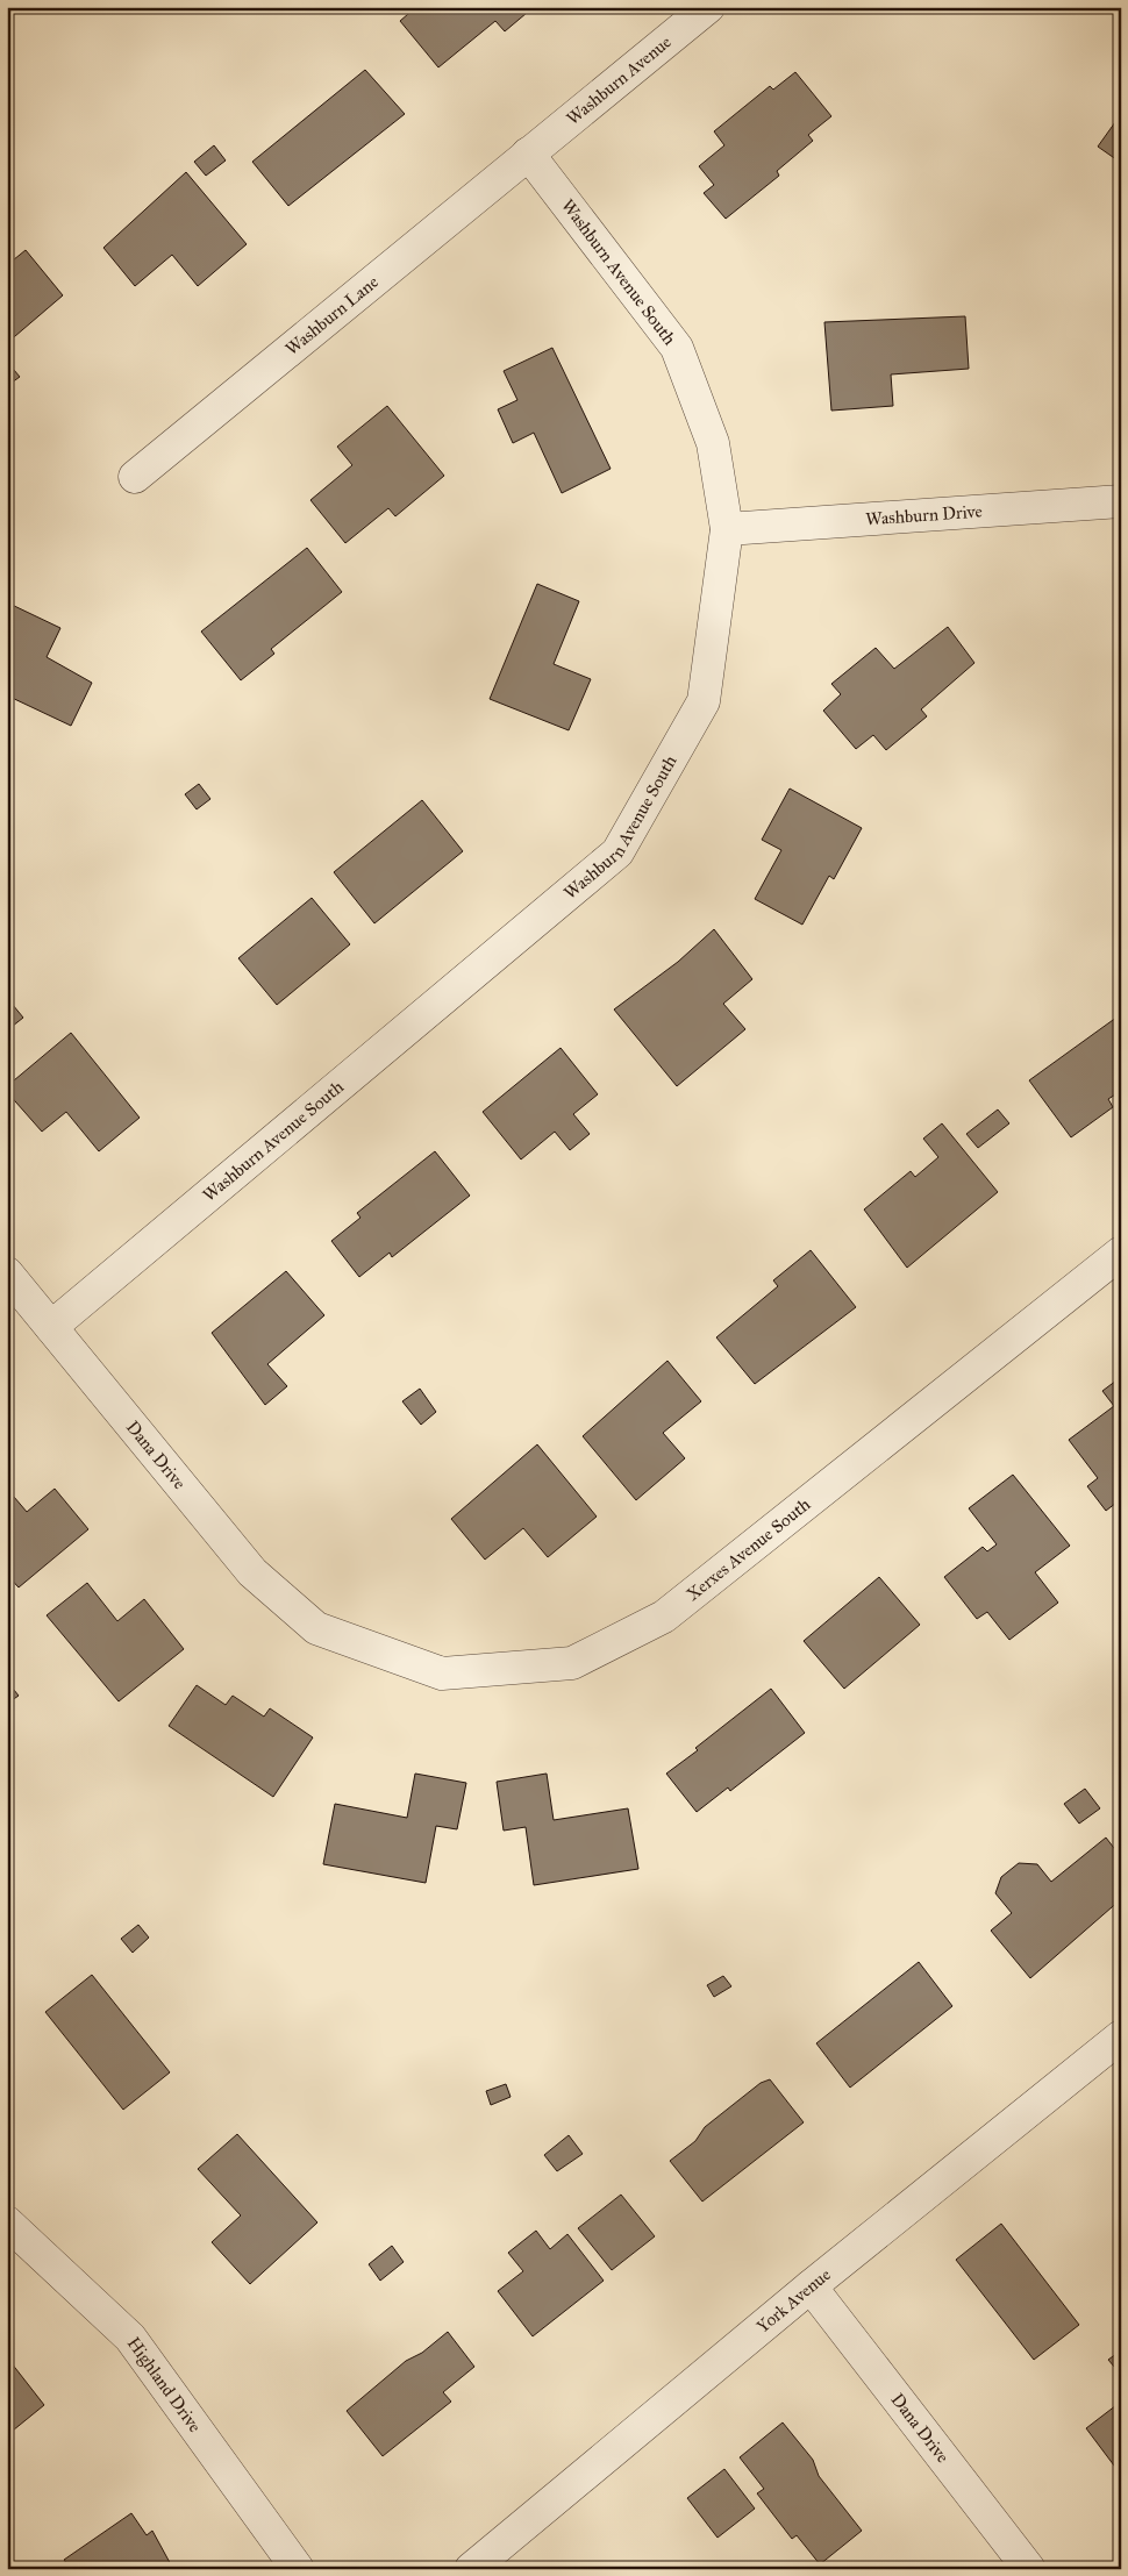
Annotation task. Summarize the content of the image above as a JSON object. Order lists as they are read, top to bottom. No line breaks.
{"streets":{"street":["Washburn Avenue","Washburn Avenue South","Washburn Lane","Washburn Drive","Dana Drive","Xerxes Avenue South","York Avenue","Highland Drive"]},"crossings":[["Washburn Avenue","Washburn Avenue South"],["Washburn Avenue","Washburn Lane"],["Washburn Avenue South","Washburn Lane"],["Washburn Avenue South","Washburn Drive"],["Washburn Avenue South","Dana Drive"],["Dana Drive","Xerxes Avenue South"],["Dana Drive","York Avenue"]]}
